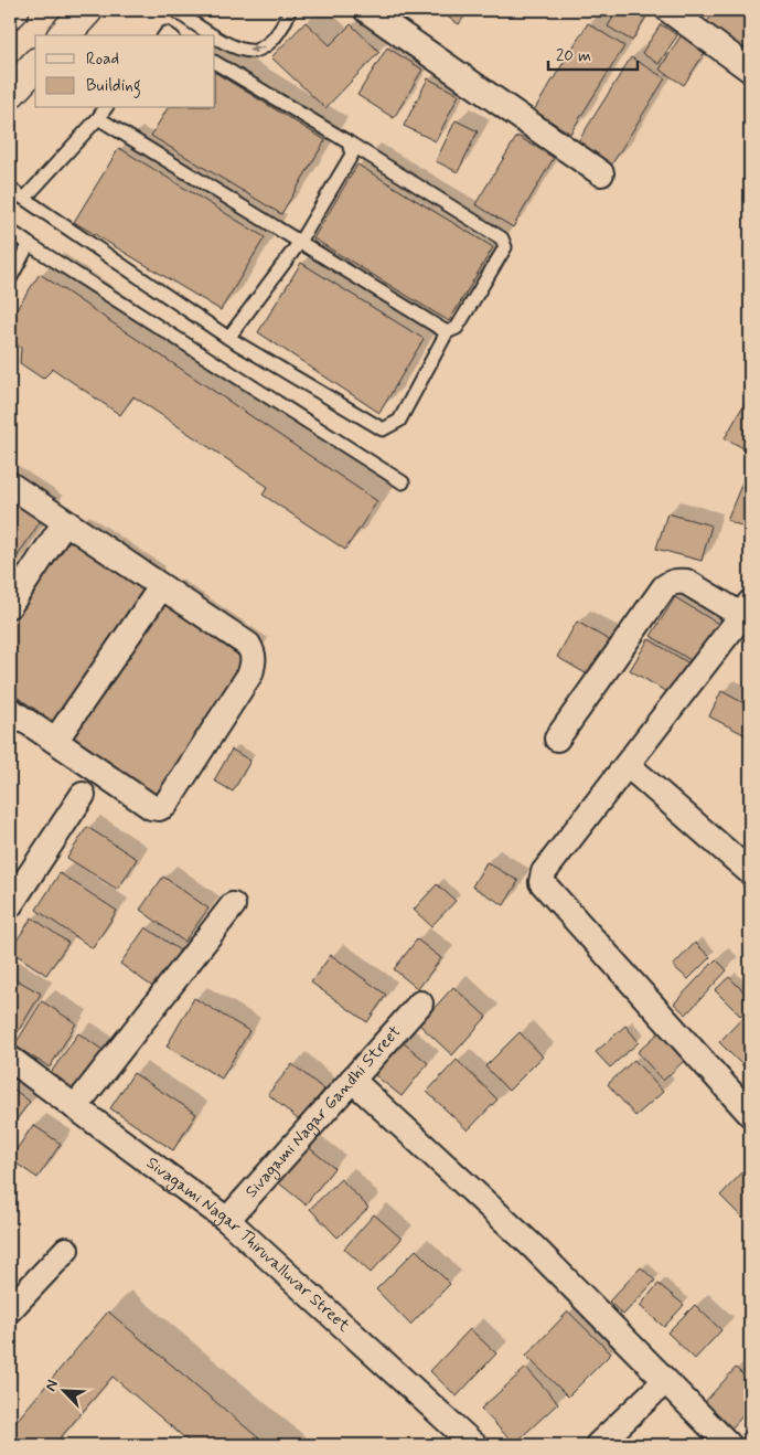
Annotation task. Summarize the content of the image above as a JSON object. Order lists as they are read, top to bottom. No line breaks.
{"streets":{"street":["Sivagami Nagar Gandhi Street","Sivagami Nagar Thiruvalluvar Street"]},"crossings":[["Sivagami Nagar Gandhi Street","Sivagami Nagar Thiruvalluvar Street"]],"legend":["Road","Building"],"scale_bar":"20 m","north":"top left"}
